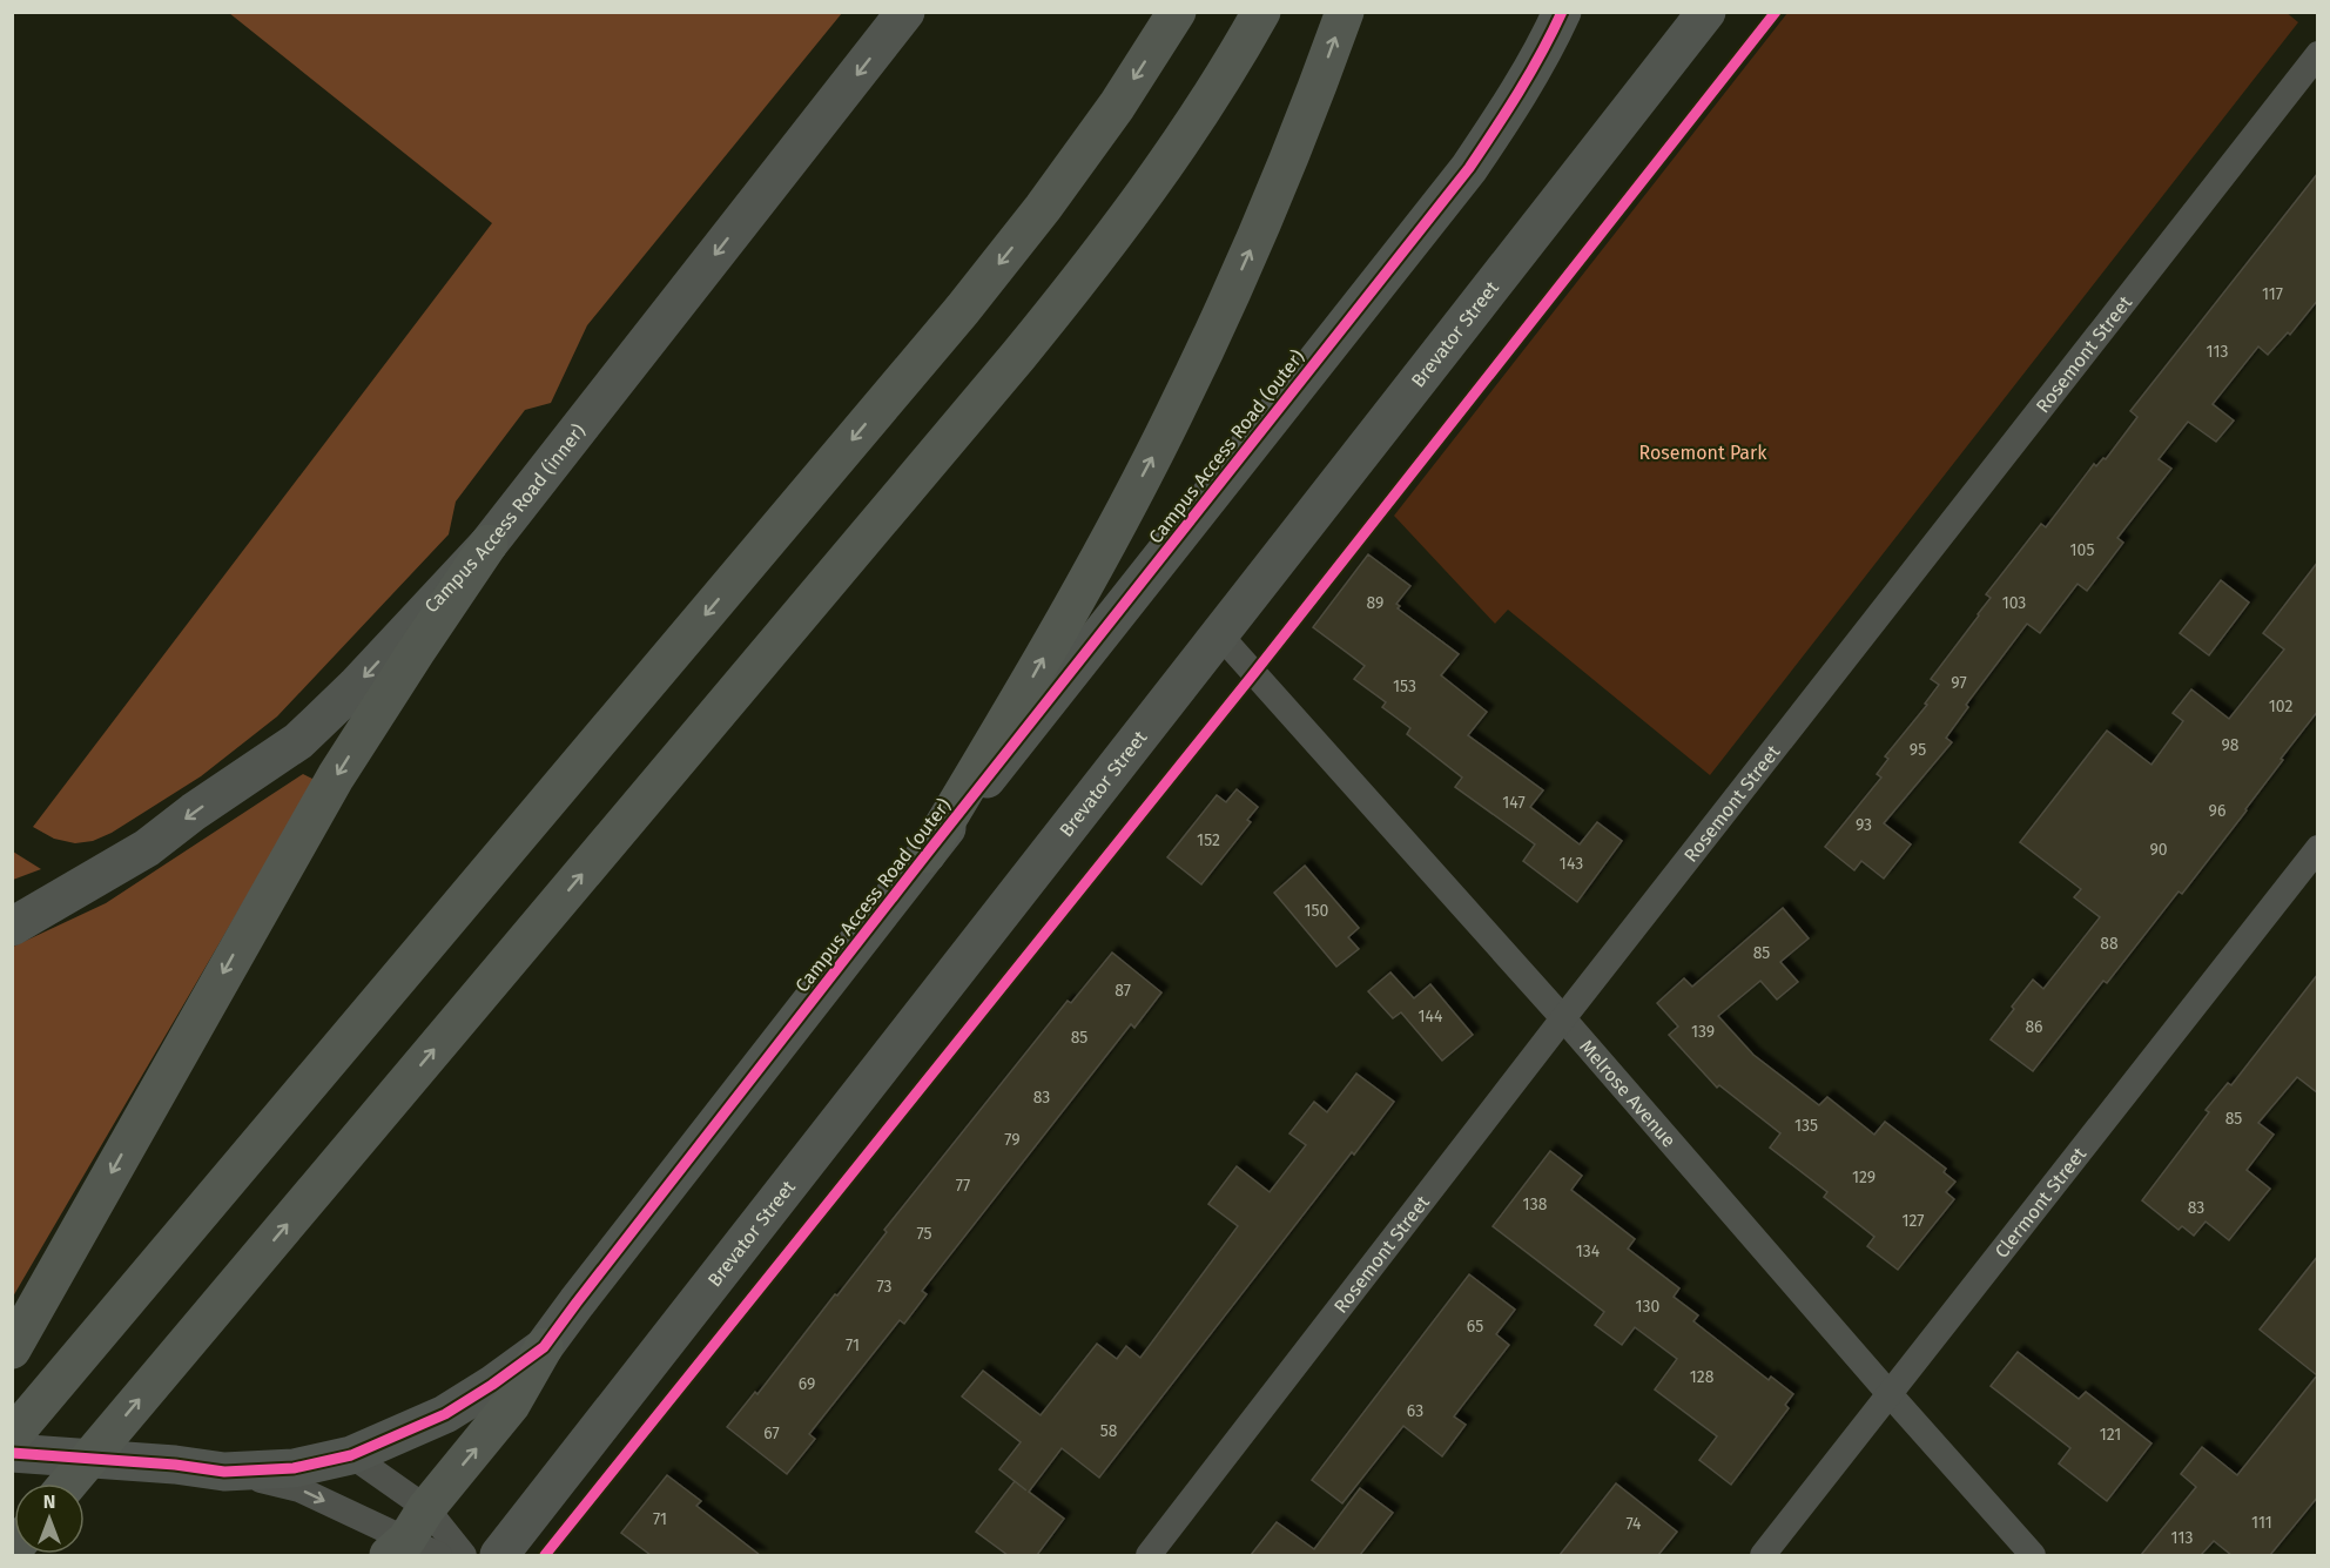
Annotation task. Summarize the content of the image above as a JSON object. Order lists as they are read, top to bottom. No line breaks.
{"streets":{"street":["Brevator Street","Rosemont Street","Campus Access Road (outer)","Campus Access Road (inner)","Melrose Avenue","Clermont Street"]},"crossings":[["Brevator Street","Melrose Avenue"],["Rosemont Street","Melrose Avenue"],["Melrose Avenue","Clermont Street"]],"one_way":["Campus Access Road (inner)"],"parks":["Rosemont Park"],"house_numbers":["117","113","105","89","103","97","153","102","98","95","147","96","93","152","90","143","150","88","85","87","144","86","139","85","83","85","135","79","129","77","138","83","127","75","134","73","130","65","71","128","69","63","58","67","121","71","111","74","113"],"north":"top"}
